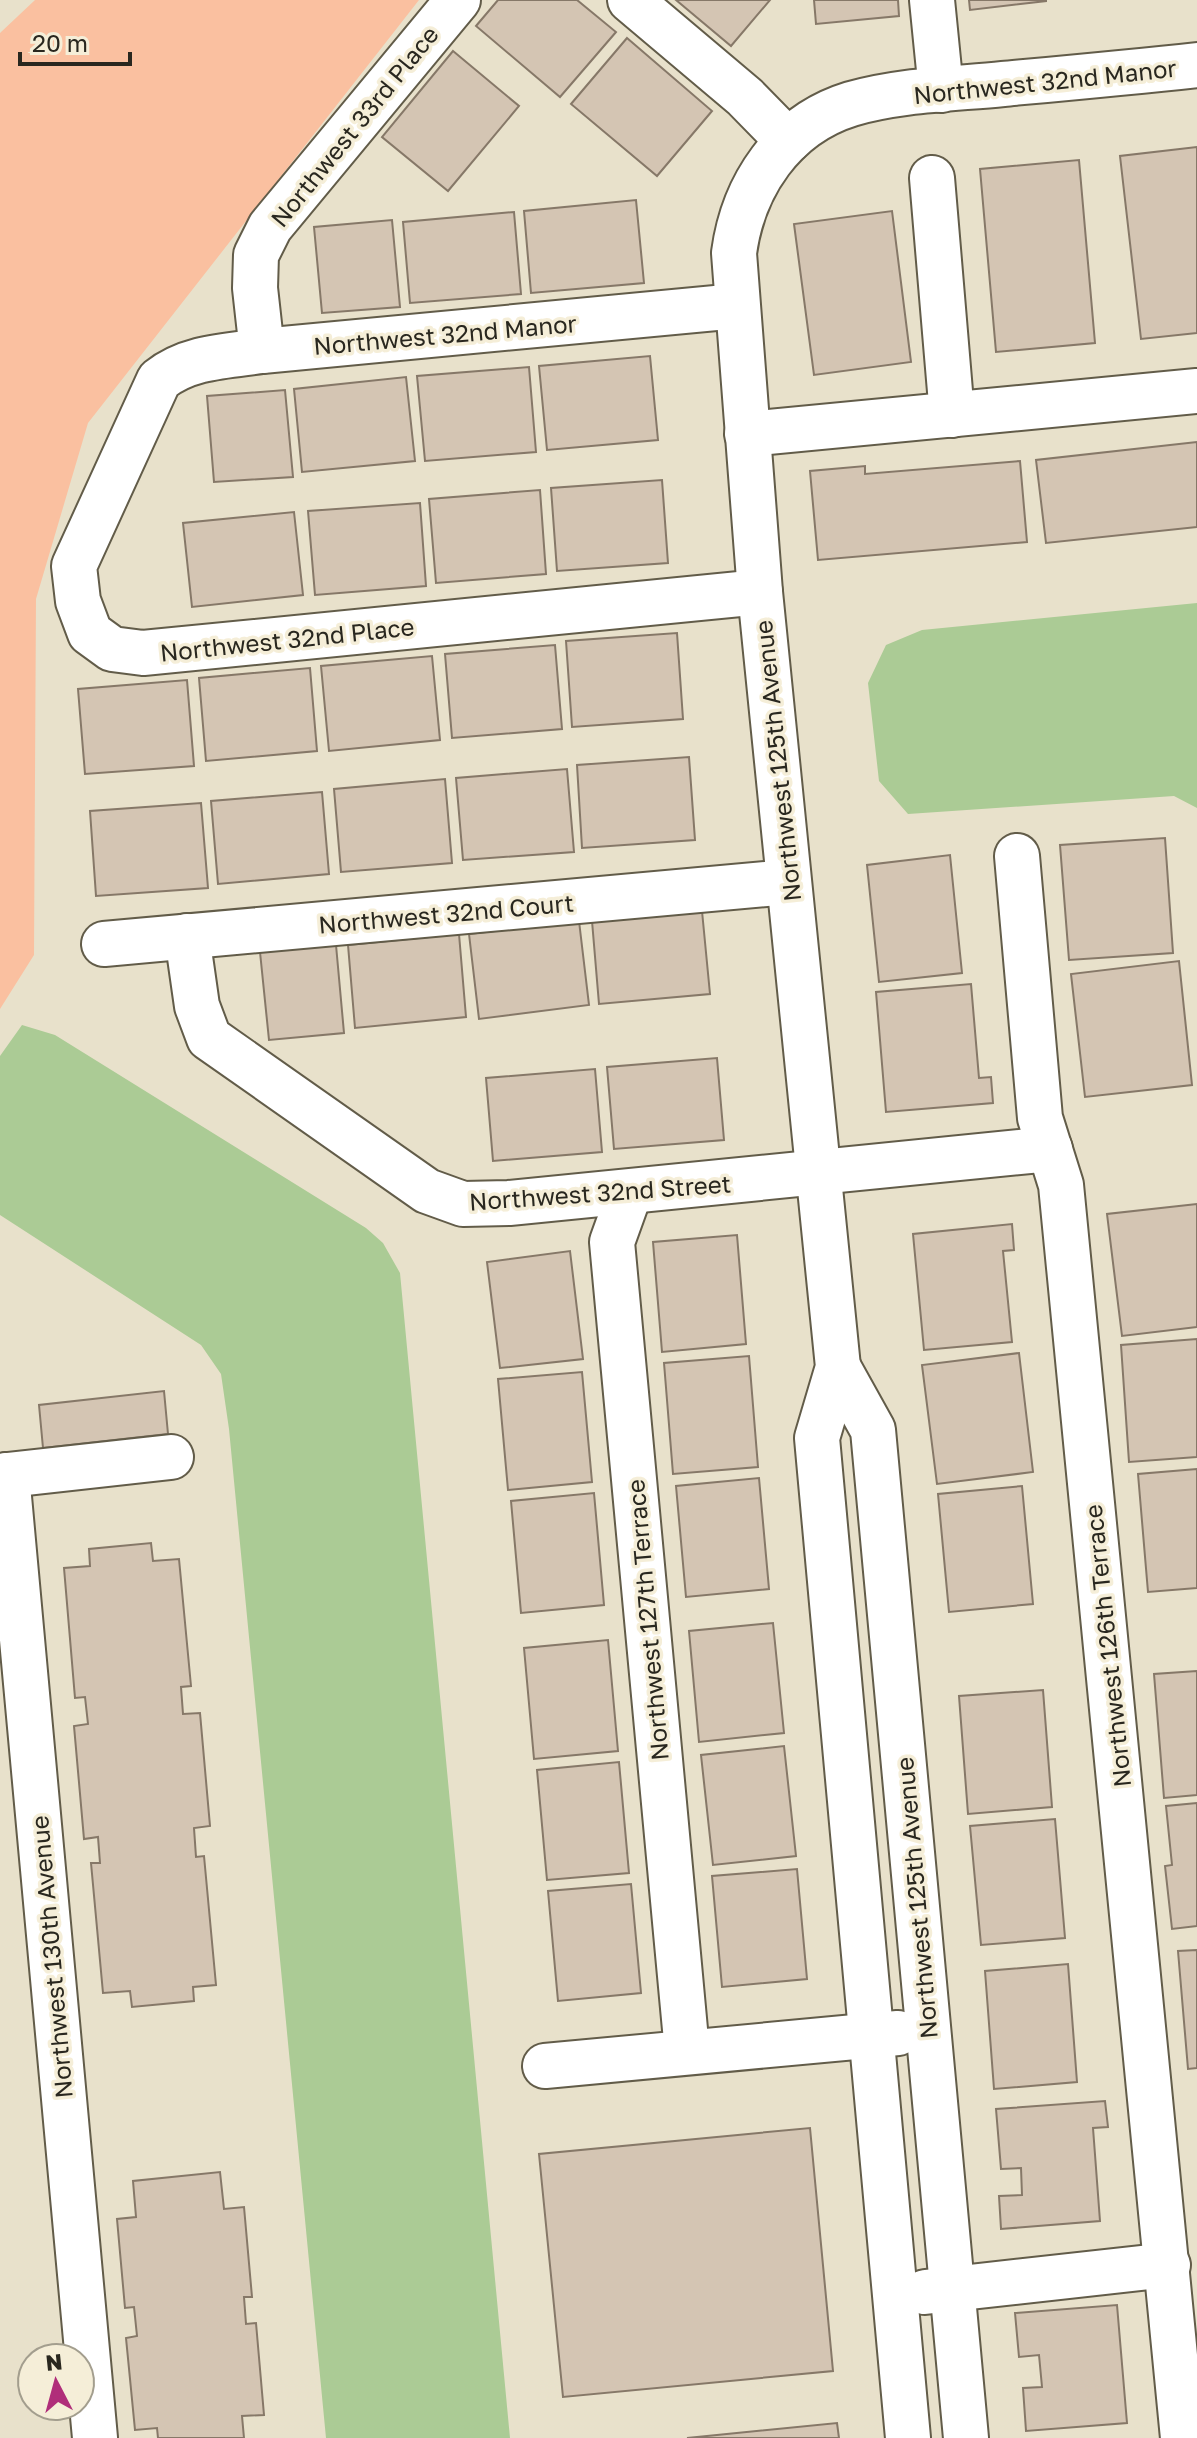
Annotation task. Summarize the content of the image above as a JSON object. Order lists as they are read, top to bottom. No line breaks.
{"streets":{"street":["Northwest 32nd Manor","Northwest 33rd Place","Northwest 32nd Place","Northwest 125th Avenue","Northwest 32nd Court","Northwest 32nd Street","Northwest 127th Terrace","Northwest 126th Terrace","Northwest 130th Avenue"]},"crossings":[["Northwest 32nd Manor","Northwest 33rd Place"],["Northwest 32nd Manor","Northwest 32nd Place"],["Northwest 32nd Manor","Northwest 125th Avenue"],["Northwest 32nd Place","Northwest 125th Avenue"],["Northwest 125th Avenue","Northwest 32nd Court"],["Northwest 125th Avenue","Northwest 32nd Street"],["Northwest 32nd Court","Northwest 32nd Street"],["Northwest 32nd Street","Northwest 127th Terrace"],["Northwest 32nd Street","Northwest 126th Terrace"]],"scale_bar":"20 m","north":"top"}
